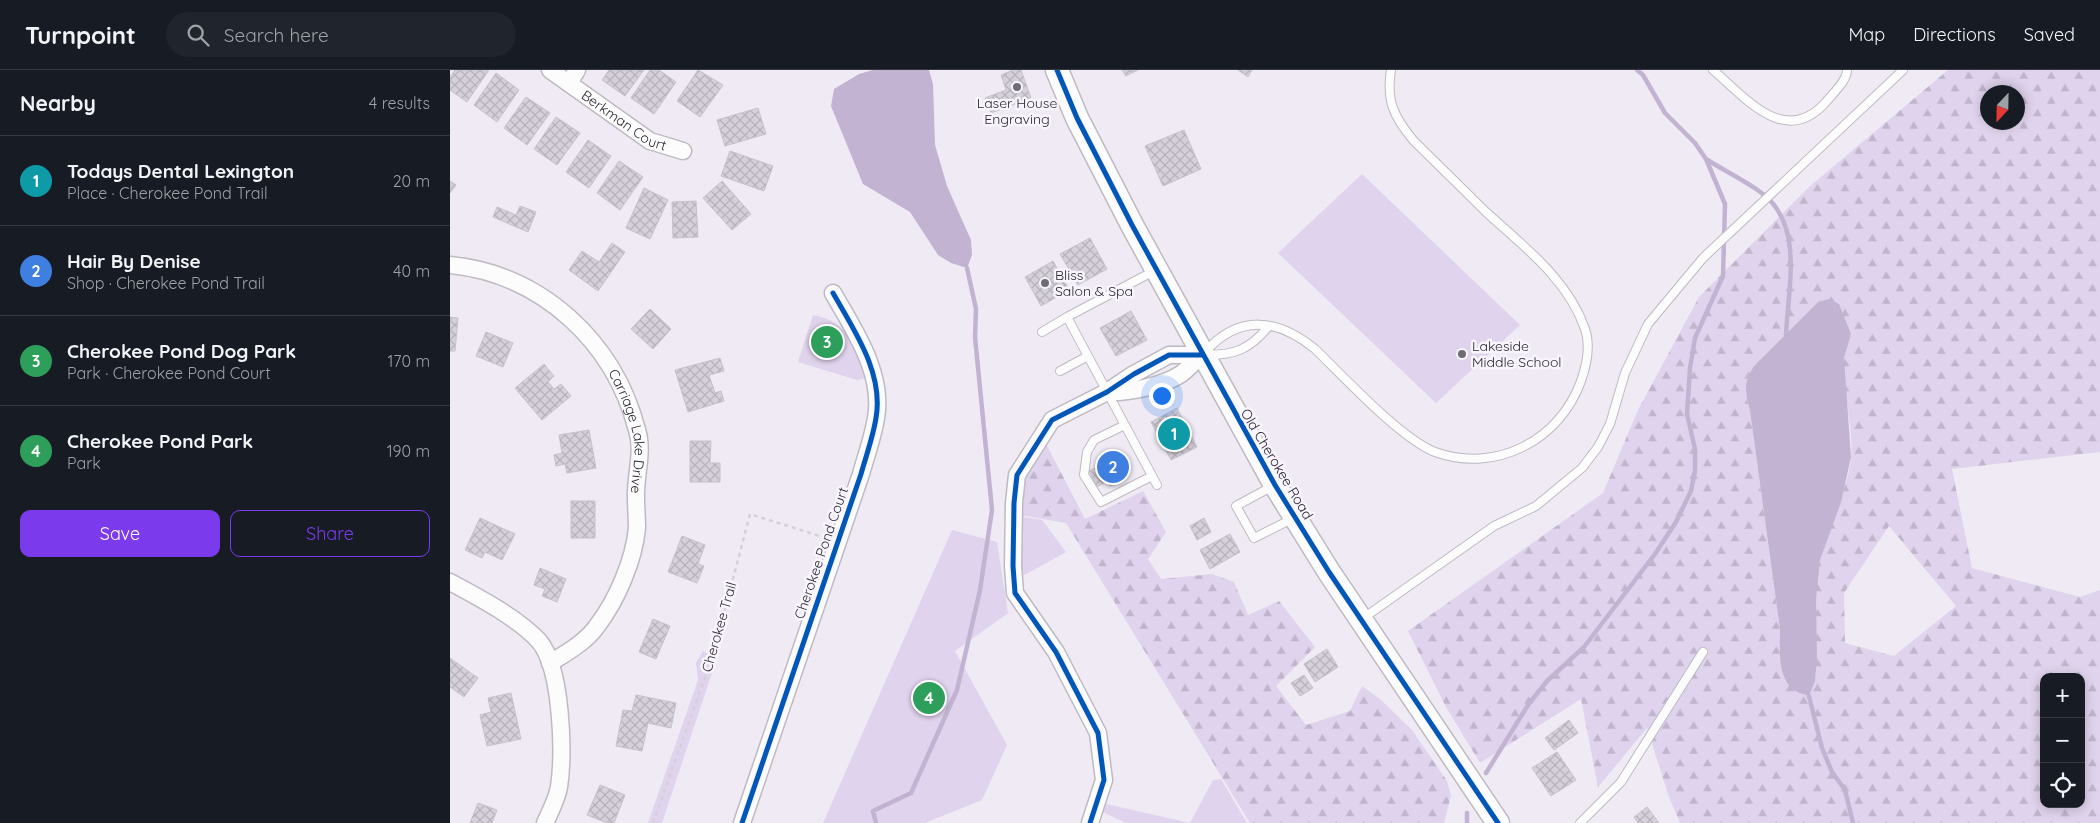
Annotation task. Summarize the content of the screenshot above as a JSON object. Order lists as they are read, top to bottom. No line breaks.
{"streets":{"street":["Berkman Court","Carriage Lake Drive","Old Cherokee Road","Cherokee Pond Court"],"path":["Cherokee Trail"]},"crossings":[["Cherokee Pond Court","Cherokee Trail"]],"places":["Laser House Engraving","Bliss Salon & Spa","Lakeside Middle School"],"north":"bottom","page":{"header":"Turnpoint","search":"Search here","nav":["Map","Directions","Saved"],"heading":["Nearby","4 results"],"list":[{"mark":"1","name":"Todays Dental Lexington","note":"Place · Cherokee Pond Trail","value":"20 m"},{"mark":"2","name":"Hair By Denise","note":"Shop · Cherokee Pond Trail","value":"40 m"},{"mark":"3","name":"Cherokee Pond Dog Park","note":"Park · Cherokee Pond Court","value":"170 m"},{"mark":"4","name":"Cherokee Pond Park","note":"Park","value":"190 m"}],"pins":["3","1","2","4"],"buttons":["Save","Share"],"map_buttons":["+","−"]}}
